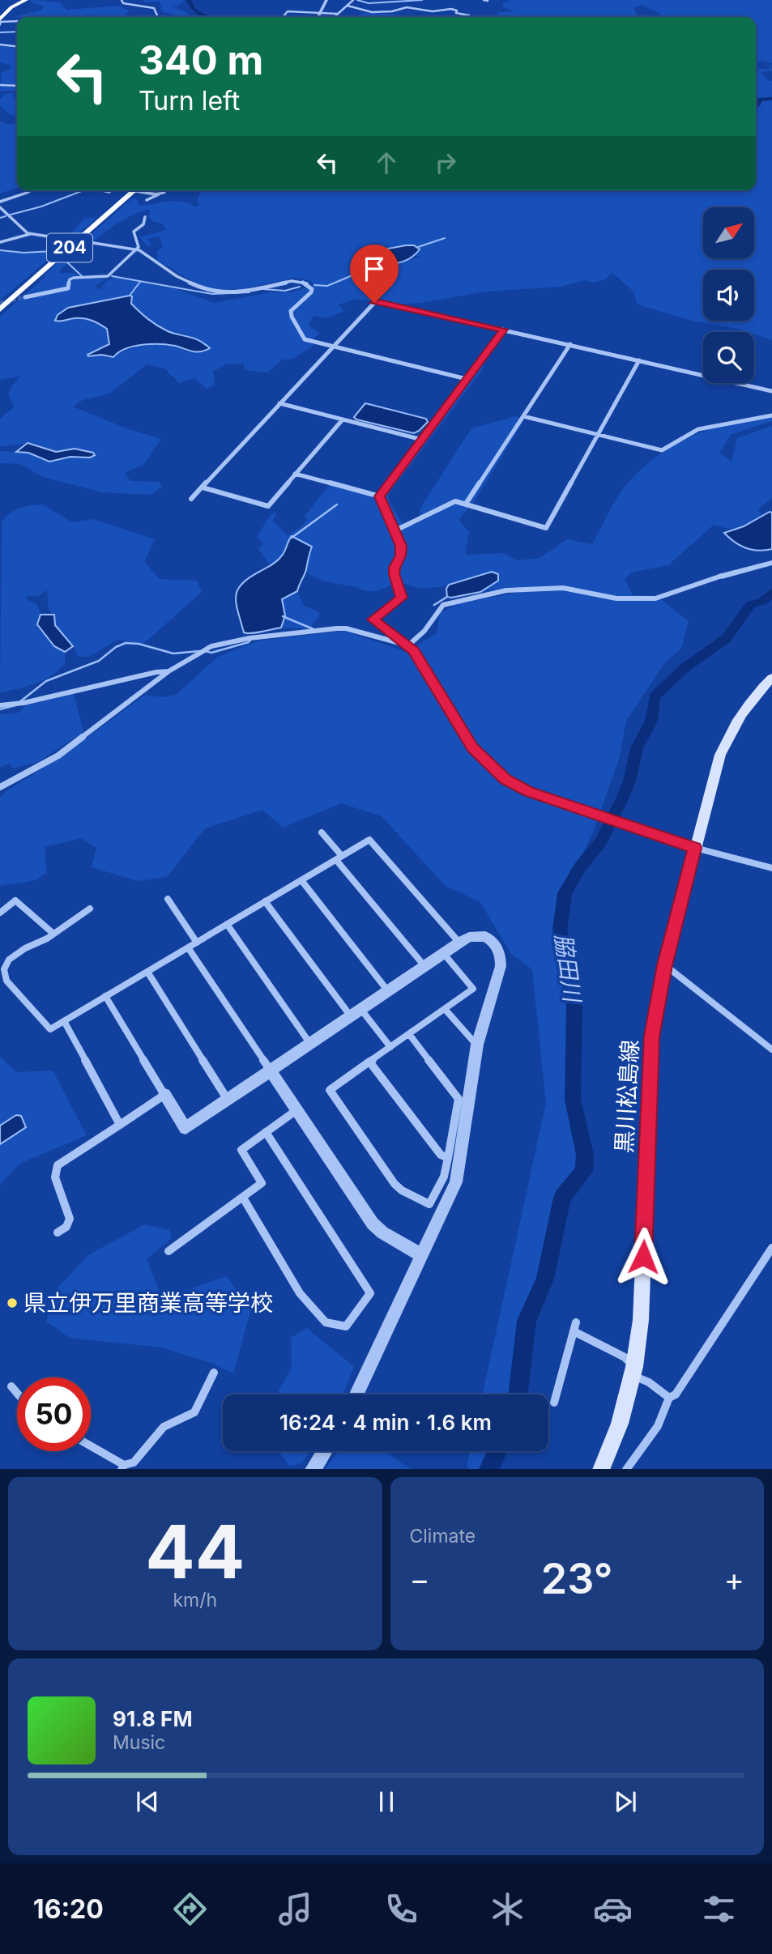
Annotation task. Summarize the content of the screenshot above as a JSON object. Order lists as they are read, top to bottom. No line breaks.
{"streets":{"highway":["204"],"main road":["黒川松島線"]},"water":["脇田川"],"places":["県立伊万里商業高等学校"],"north":"top right","page":{"turn":["340 m","Turn left"],"limit":"50","trip":"16:24 · 4 min · 1.6 km","tile":[["44","km/h"],"Climate"],"heat":["−","23°","+"],"song":["91.8 FM","Music"],"tabs":"16:20"}}
